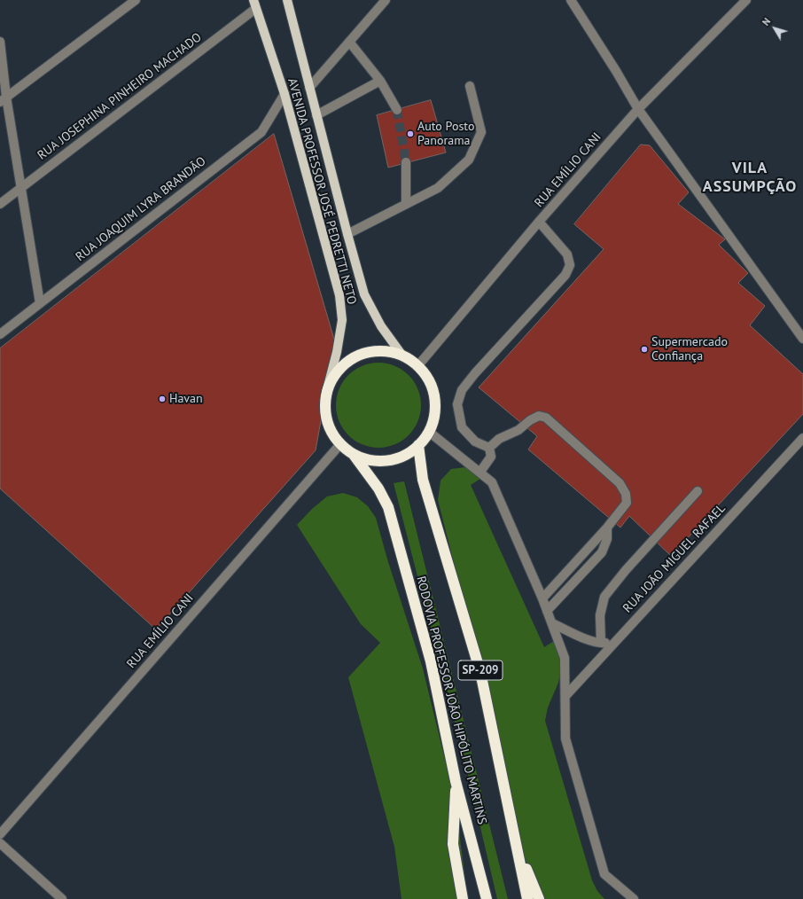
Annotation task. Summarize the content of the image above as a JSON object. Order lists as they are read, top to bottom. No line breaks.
{"streets":{"highway":["SP-209","RODOVIA PROFESSOR JOÃO HIPÓLITO MARTINS"],"main road":["AVENIDA PROFESSOR JOSÉ PEDRETTI NETO"],"street":["RUA JOSEPHINA PINHEIRO MACHADO","RUA EMÍLIO CANI","RUA JOAQUIM LYRA BRANDÃO","RUA JOÃO MIGUEL RAFAEL"]},"crossings":[["RUA JOSEPHINA PINHEIRO MACHADO","AVENIDA PROFESSOR JOSÉ PEDRETTI NETO"],["RUA EMÍLIO CANI","AVENIDA PROFESSOR JOSÉ PEDRETTI NETO"],["RUA EMÍLIO CANI","SP-209"],["RUA EMÍLIO CANI","RODOVIA PROFESSOR JOÃO HIPÓLITO MARTINS"],["AVENIDA PROFESSOR JOSÉ PEDRETTI NETO","RUA JOAQUIM LYRA BRANDÃO"],["AVENIDA PROFESSOR JOSÉ PEDRETTI NETO","SP-209"],["AVENIDA PROFESSOR JOSÉ PEDRETTI NETO","RODOVIA PROFESSOR JOÃO HIPÓLITO MARTINS"],["SP-209","RODOVIA PROFESSOR JOÃO HIPÓLITO MARTINS"]],"districts":["VILA ASSUMPÇÃO"],"places":["Auto Posto Panorama","Supermercado Confiança","Havan"],"north":"top left"}
